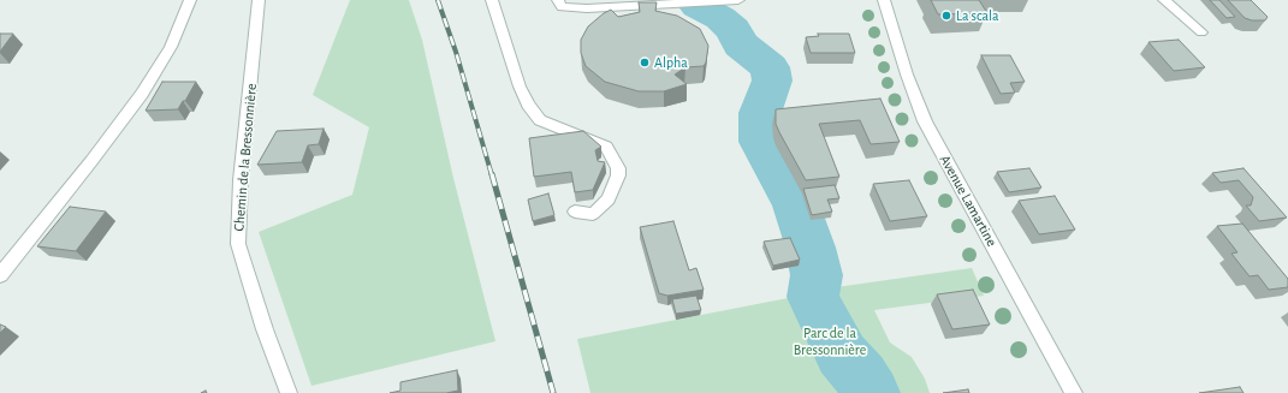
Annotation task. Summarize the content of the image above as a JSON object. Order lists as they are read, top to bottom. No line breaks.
{"streets":{"street":["Chemin de la Bressonnière","Avenue Lamartine"]},"parks":["Parc de la Bressonnière"],"places":["La scala","Alpha"]}
